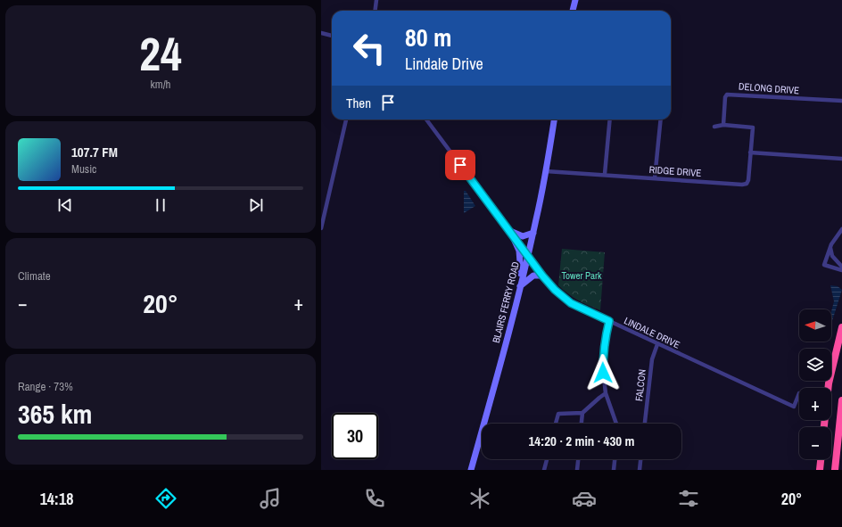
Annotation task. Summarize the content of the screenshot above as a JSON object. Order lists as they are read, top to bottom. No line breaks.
{"streets":{"main road":["BLAIRS FERRY ROAD"],"street":["DELONG DRIVE","RIDGE DRIVE","LINDALE DRIVE","FALCON"]},"crossings":[["DELONG DRIVE","RIDGE DRIVE"],["RIDGE DRIVE","BLAIRS FERRY ROAD"],["BLAIRS FERRY ROAD","LINDALE DRIVE"],["LINDALE DRIVE","FALCON"]],"parks":["Tower Park"],"north":"left","page":{"tile":[["24","km/h"],"Climate",["Range · 73%","365 km"]],"turn":["80 m","Lindale Drive"],"then":"Then","song":["107.7 FM","Music"],"heat":["−","20°","+"],"map_buttons":["+","−"],"limit":"30","trip":"14:20 · 2 min · 430 m","tabs":["14:18","20°"]}}
